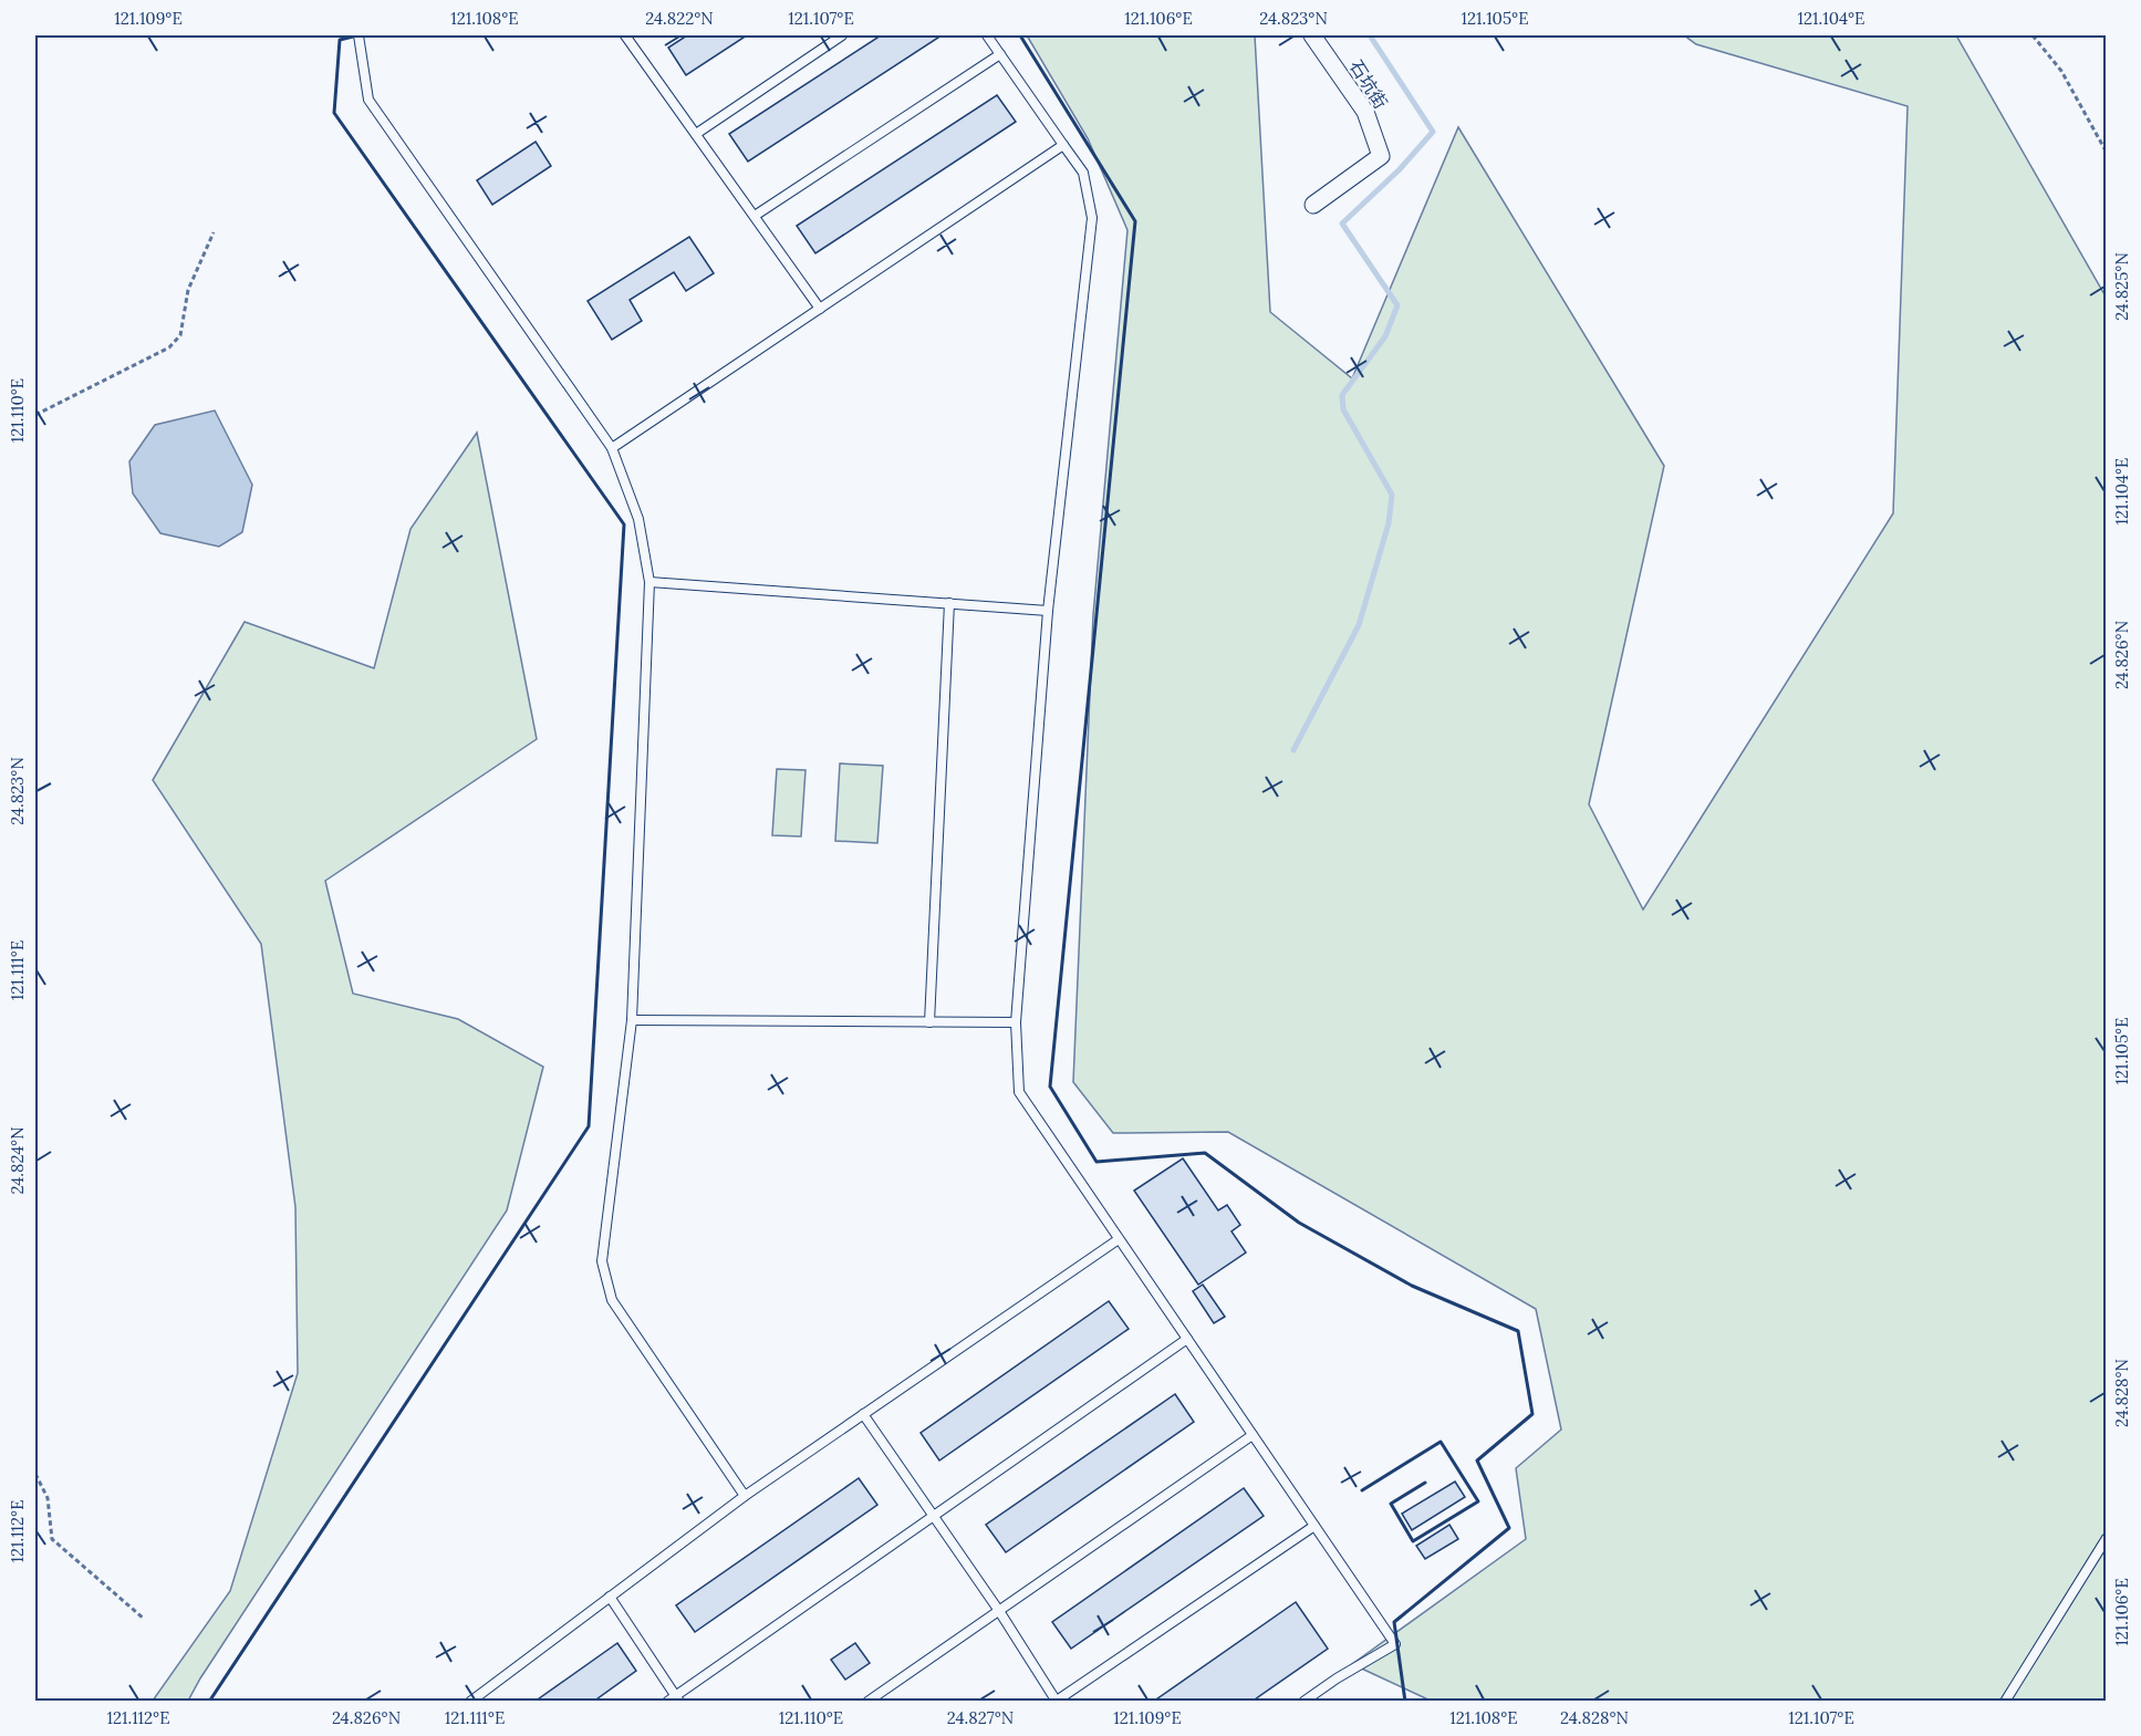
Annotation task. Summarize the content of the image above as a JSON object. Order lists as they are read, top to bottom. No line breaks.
{"streets":{"street":["石坑街"]},"coordinates":["121.109°E","121.108°E","24.822°N","121.107°E","121.106°E","24.823°N","121.105°E","121.104°E","24.825°N","121.110°E","24.826°N","121.111°E","24.824°N","24.828°N","121.112°E","24.827°N"]}
